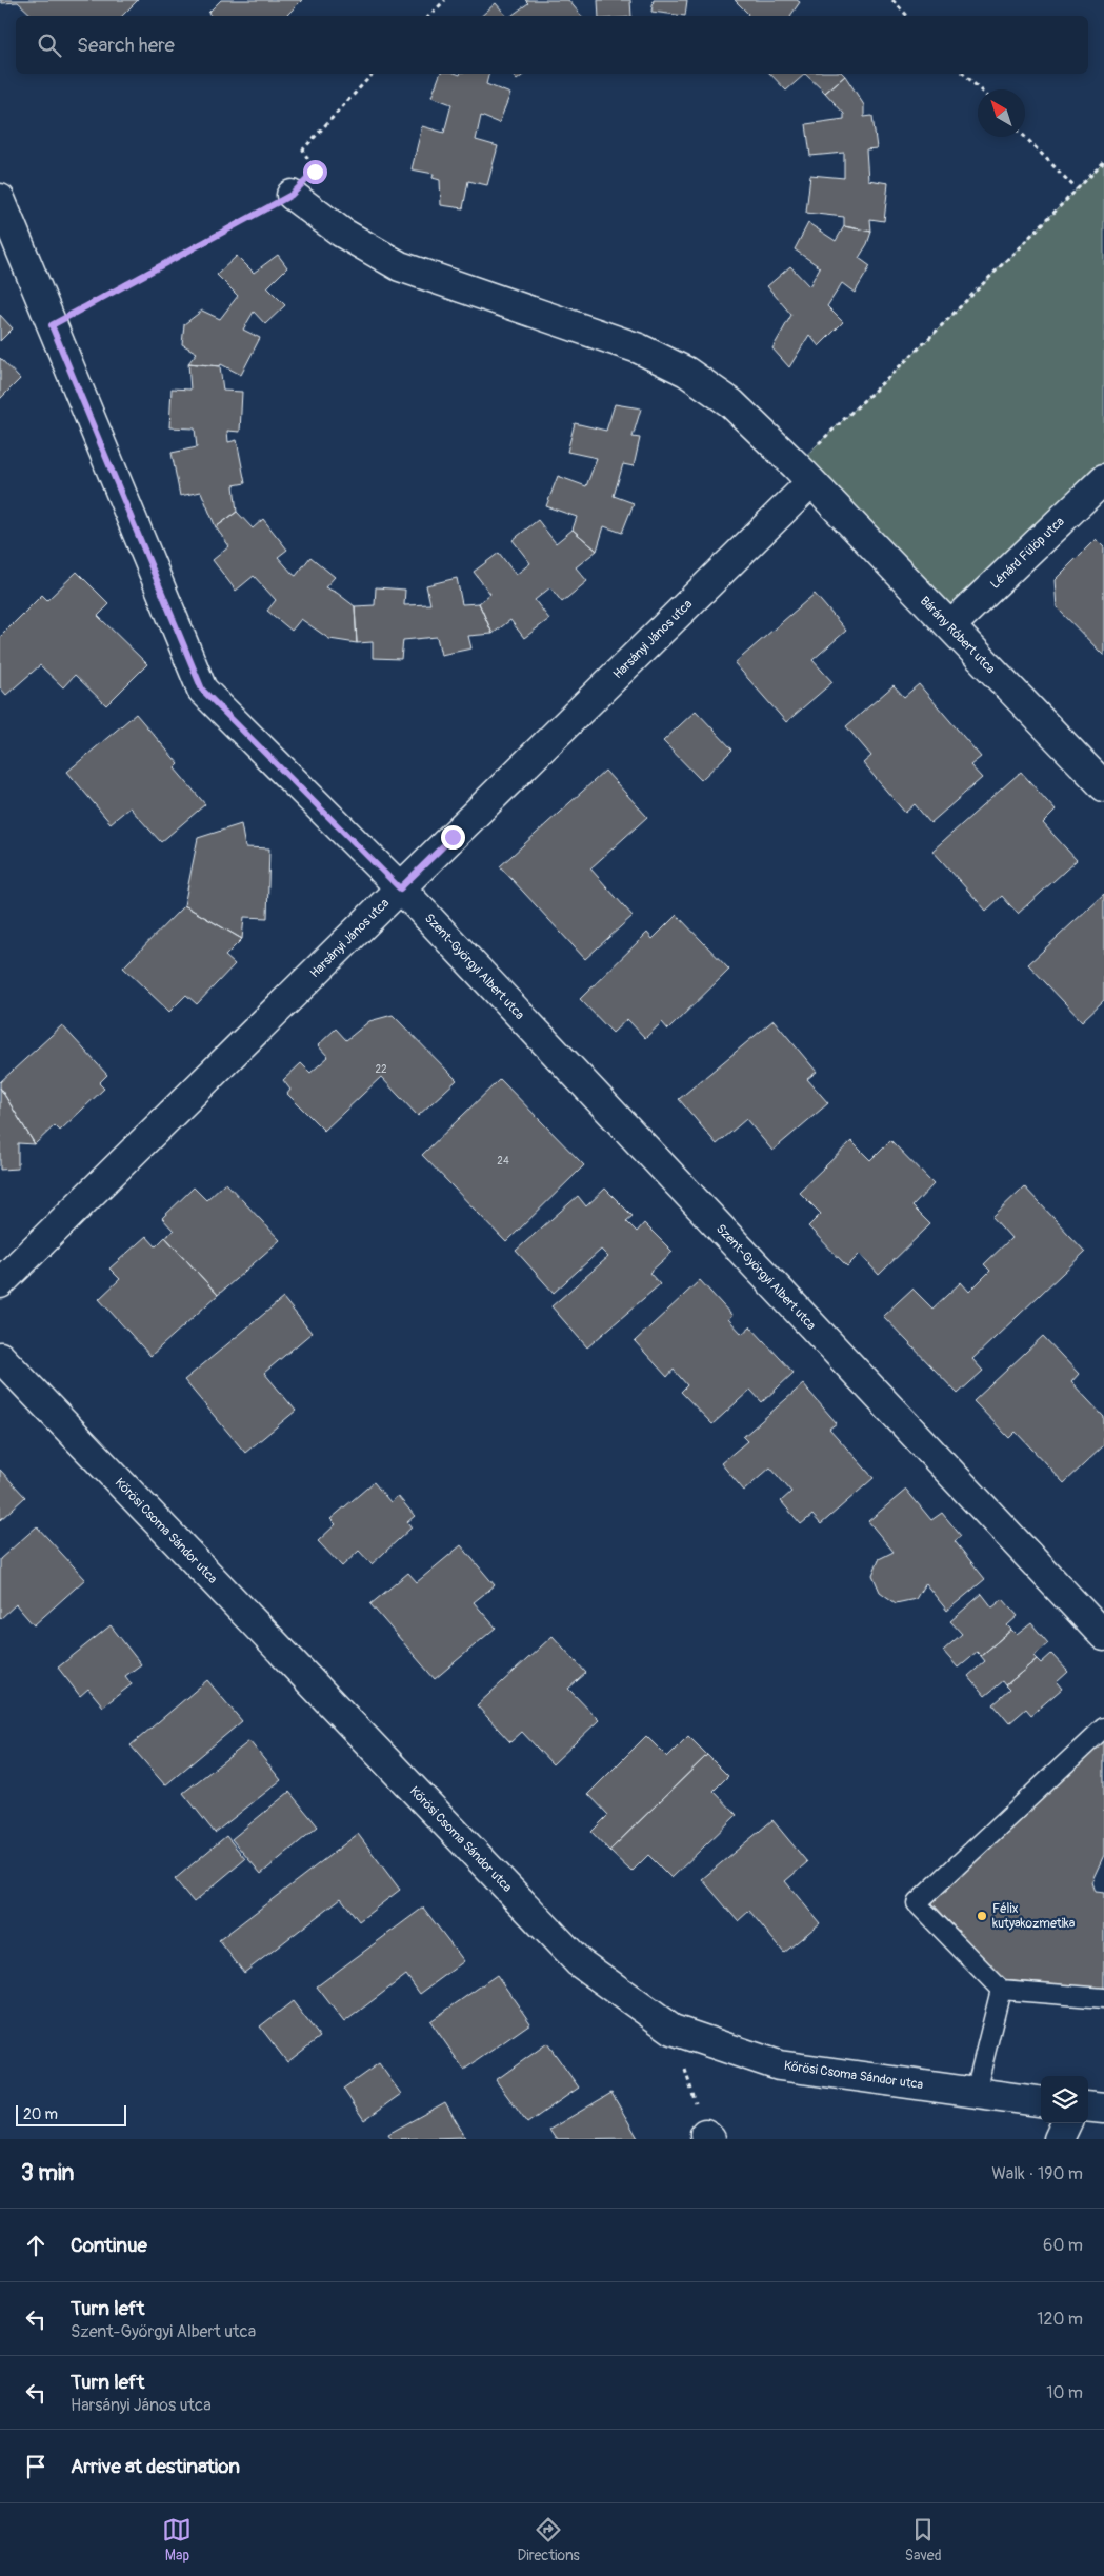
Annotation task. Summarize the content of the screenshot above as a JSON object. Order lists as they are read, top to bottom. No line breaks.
{"streets":{"street":["Lénárd Fülöp utca","Bárány Róbert utca","Harsányi János utca","Szent-Györgyi Albert utca","Kőrösi Csoma Sándor utca"]},"crossings":[["Lénárd Fülöp utca","Bárány Róbert utca"],["Bárány Róbert utca","Harsányi János utca"],["Harsányi János utca","Szent-Györgyi Albert utca"]],"places":["Félix kutyakozmetika"],"house_numbers":["22","24"],"scale_bar":"20 m","north":"top left","page":{"search":"Search here","scale":"20 m","heading":["3 min","Walk · 190 m"],"list":[["Continue","60 m"],["Turn left","Szent-Györgyi Albert utca","120 m"],["Turn left","Harsányi János utca","10 m"],"Arrive at destination"],"nav":["Map","Directions","Saved"]}}
